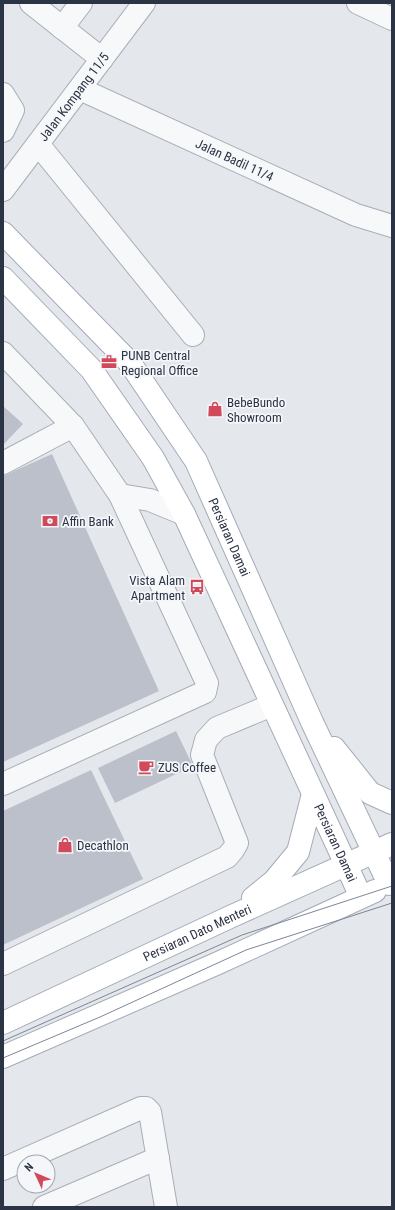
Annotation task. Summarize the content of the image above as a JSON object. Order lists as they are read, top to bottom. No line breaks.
{"streets":{"main road":["Persiaran Damai","Persiaran Dato Menteri"],"street":["Jalan Kompang 11/5","Jalan Badil 11/4"]},"crossings":[["Jalan Kompang 11/5","Jalan Badil 11/4"],["Persiaran Damai","Persiaran Dato Menteri"]],"places":{"office":["PUNB Central Regional Office"],"shop":["BebeBundo Showroom","Decathlon"],"bank":["Affin Bank"],"bus stop":["Vista Alam Apartment"],"cafe":["ZUS Coffee"]},"north":"top left"}
